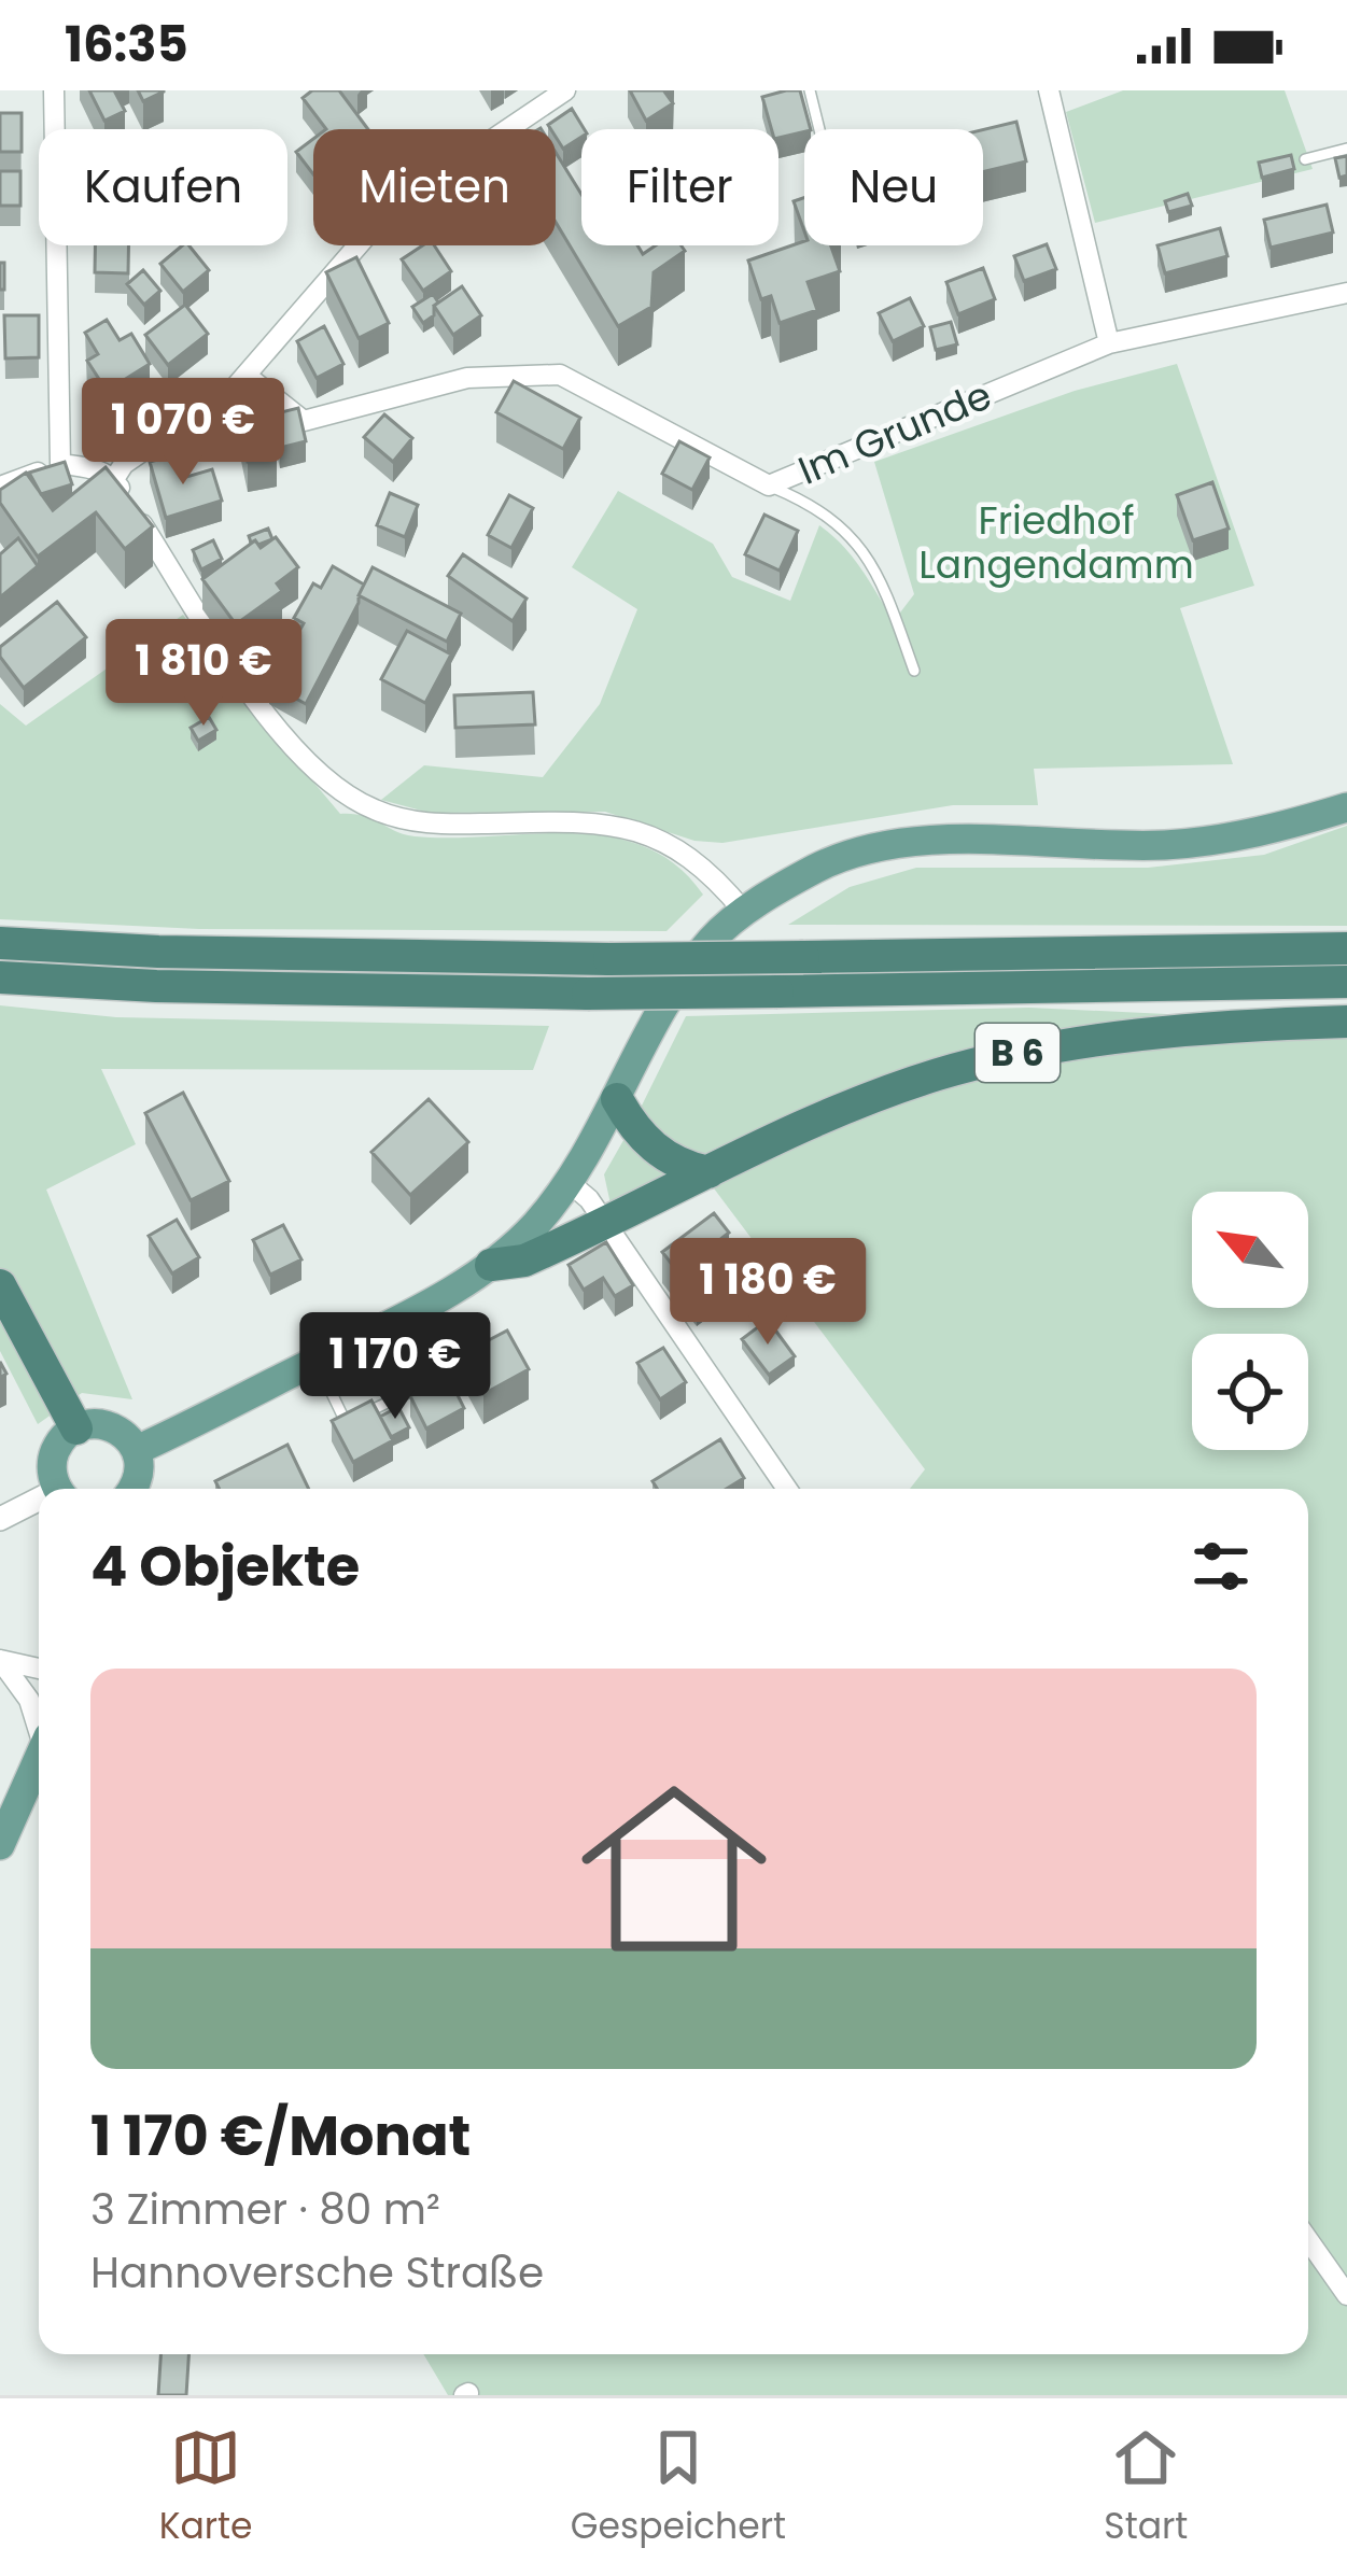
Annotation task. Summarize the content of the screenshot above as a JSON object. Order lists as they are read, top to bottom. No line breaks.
{"streets":{"highway":["B 6"],"street":["Im Grunde"]},"parks":["Friedhof Langendamm"],"north":"top left","page":{"status":"16:35","chip":["Kaufen","Mieten","Filter","Neu"],"price":["1 070 €","1 810 €","1 180 €","1 170 €"],"heading":"4 Objekte","list":[{"name":"1 170 €/Monat","note":"3 Zimmer · 80 m² · Hannoversche Straße"}],"tabs":["Karte","Gespeichert","Start"]}}
